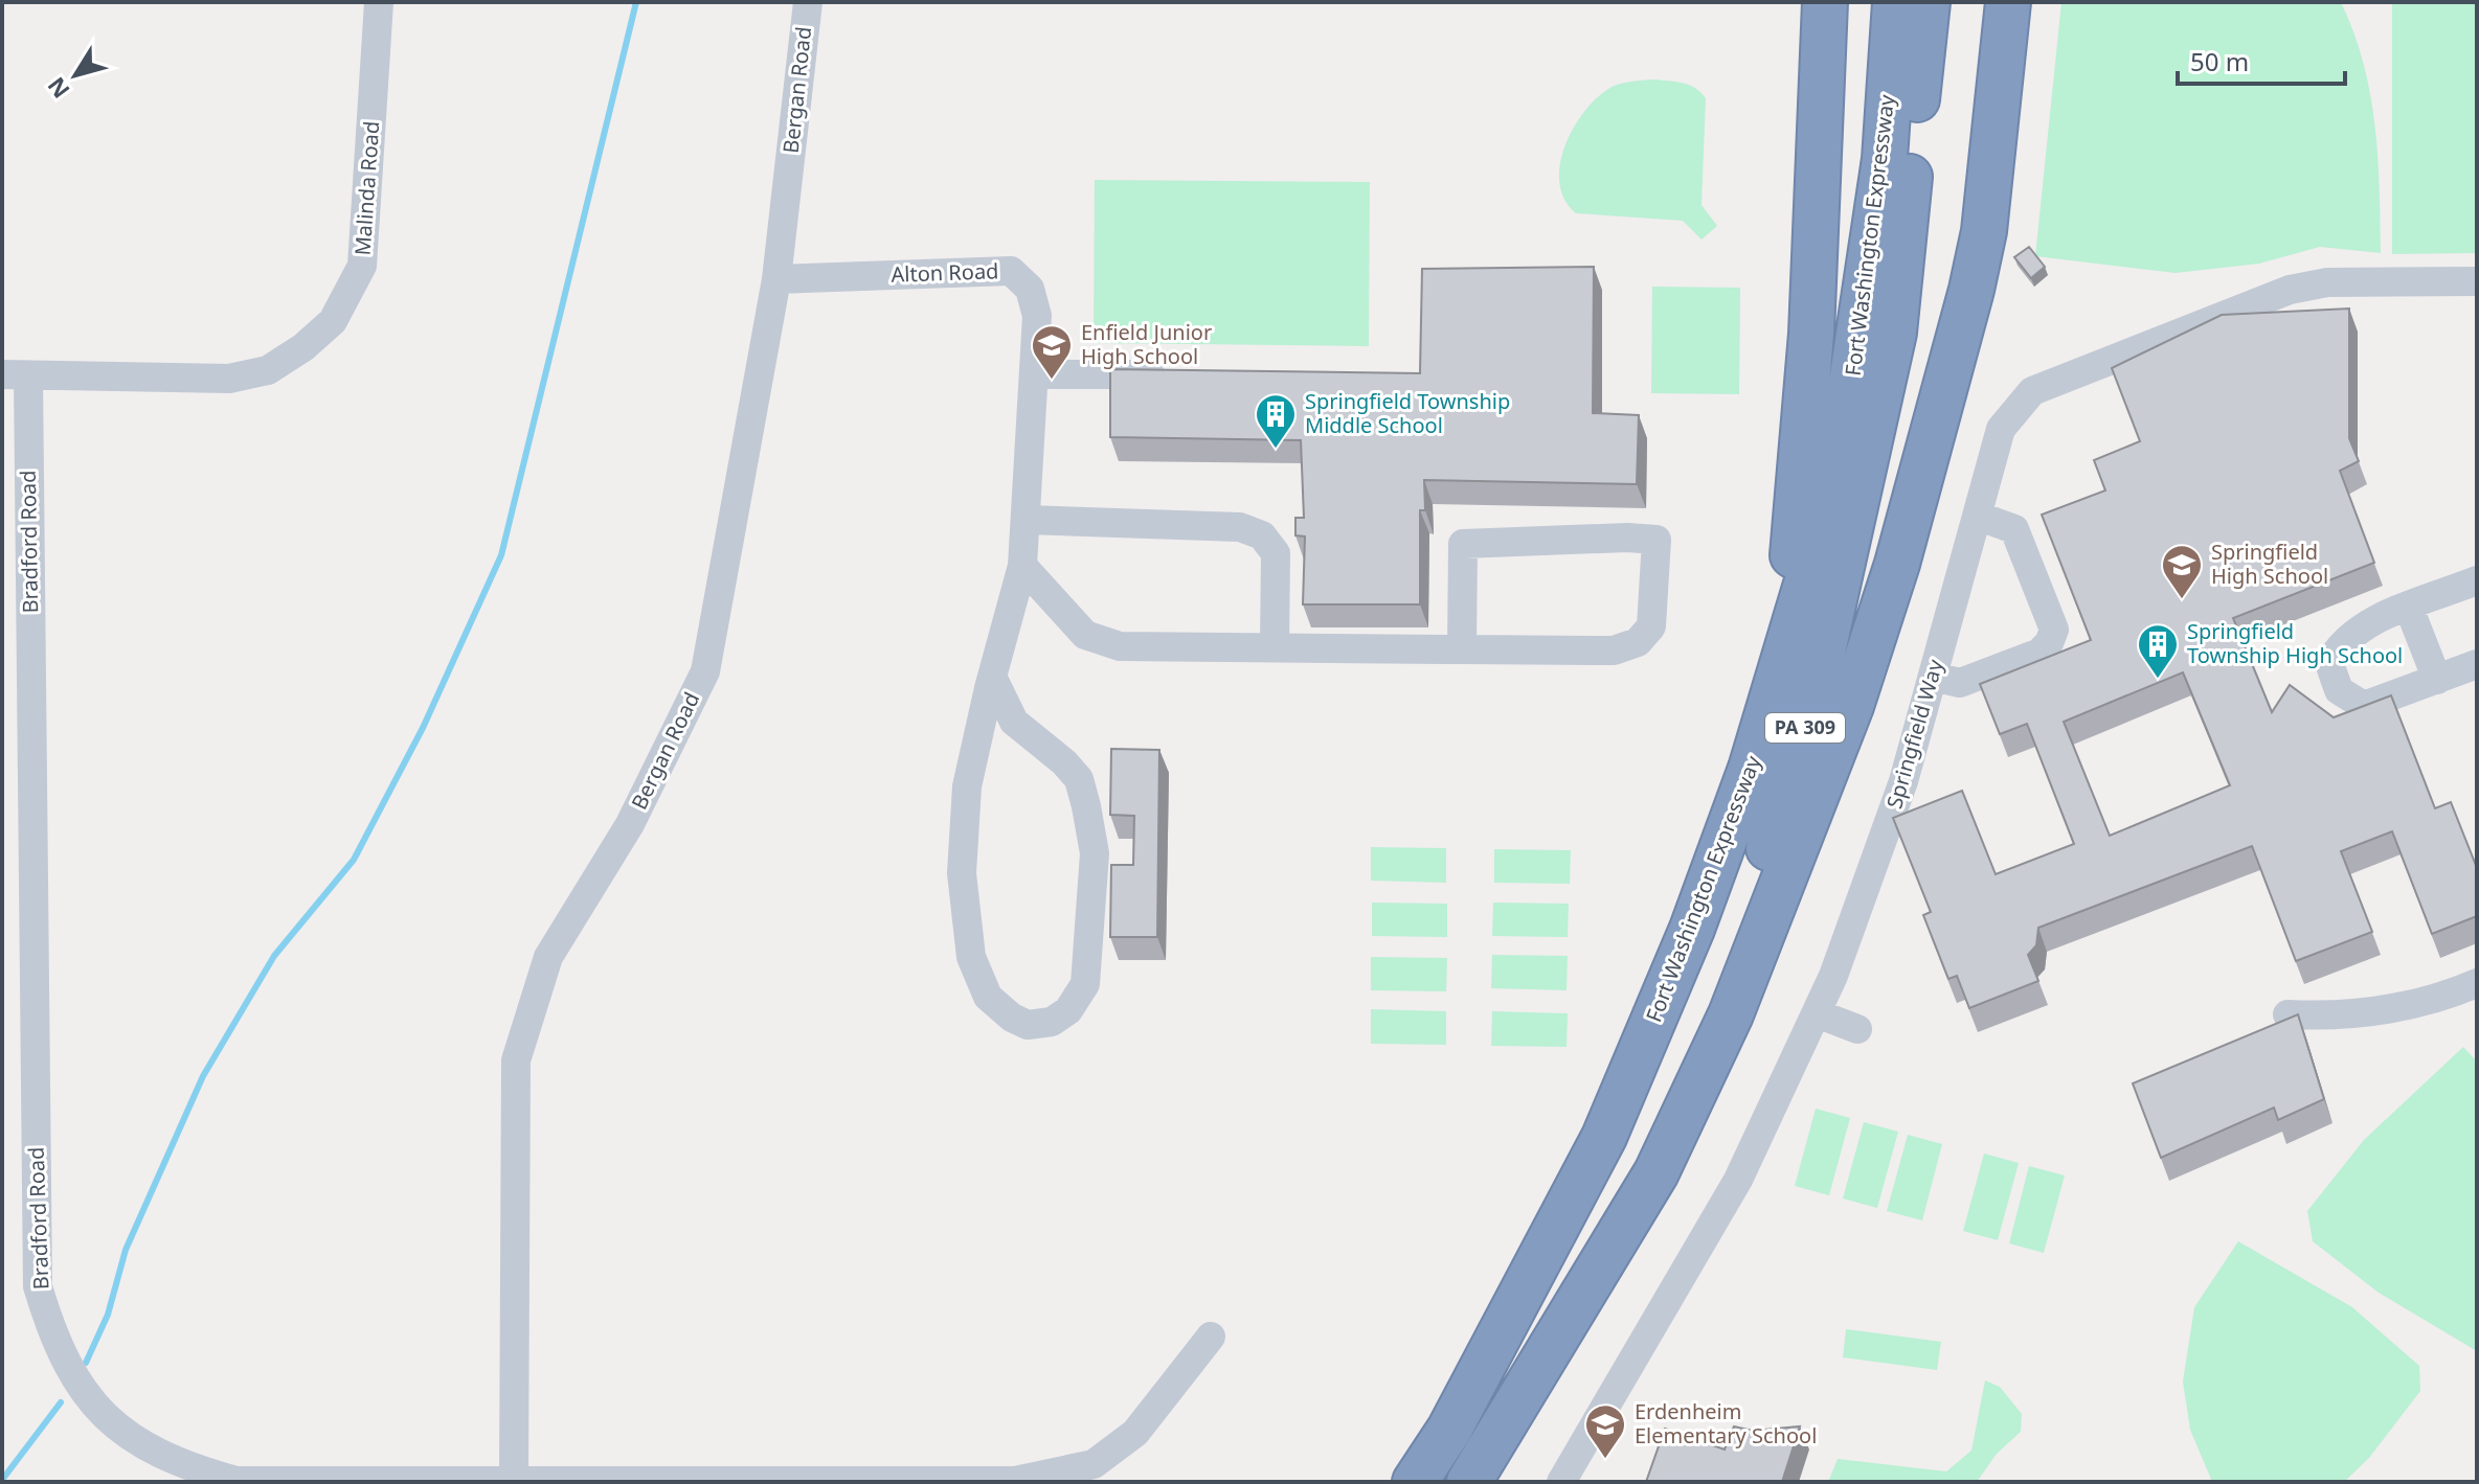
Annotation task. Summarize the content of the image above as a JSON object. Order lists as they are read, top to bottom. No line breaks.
{"streets":{"highway":["Fort Washington Expressway","PA 309"],"street":["Bergan Road","Malinda Road","Alton Road","Bradford Road","Springfield Way"]},"crossings":[["Bergan Road","Alton Road"],["Bergan Road","Bradford Road"],["Malinda Road","Bradford Road"]],"places":{"school or university":["Enfield Junior High School","Springfield High School","Erdenheim Elementary School"],"building":["Springfield Township Middle School","Springfield Township High School"]},"scale_bar":"50 m","north":"bottom left"}
